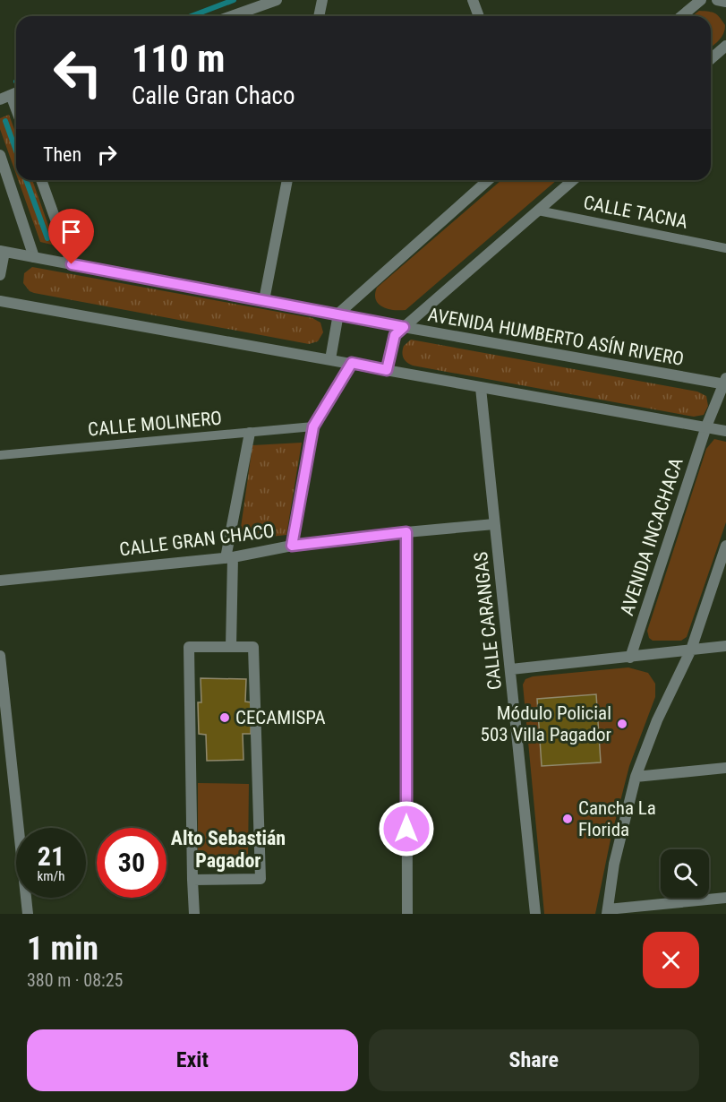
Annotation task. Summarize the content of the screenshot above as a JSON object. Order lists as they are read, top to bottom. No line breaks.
{"streets":{"street":["AVENIDA HUMBERTO ASÍN RIVERO","AVENIDA INCACHACA","CALLE GRAN CHACO","CALLE CARANGAS"],"lane":["CALLE TACNA","CALLE MOLINERO"]},"crossings":[["AVENIDA HUMBERTO ASÍN RIVERO","AVENIDA INCACHACA"],["CALLE GRAN CHACO","CALLE CARANGAS"]],"districts":["Alto Sebastián Pagador"],"places":["CECAMISPA","Módulo Policial 503 Villa Pagador","Cancha La Florida"],"page":{"turn":["110 m","Calle Gran Chaco"],"then":"Then","speed":"21 km/h","limit":"30","heading":["1 min","380 m · 08:25"],"buttons":["Exit","Share"]}}
